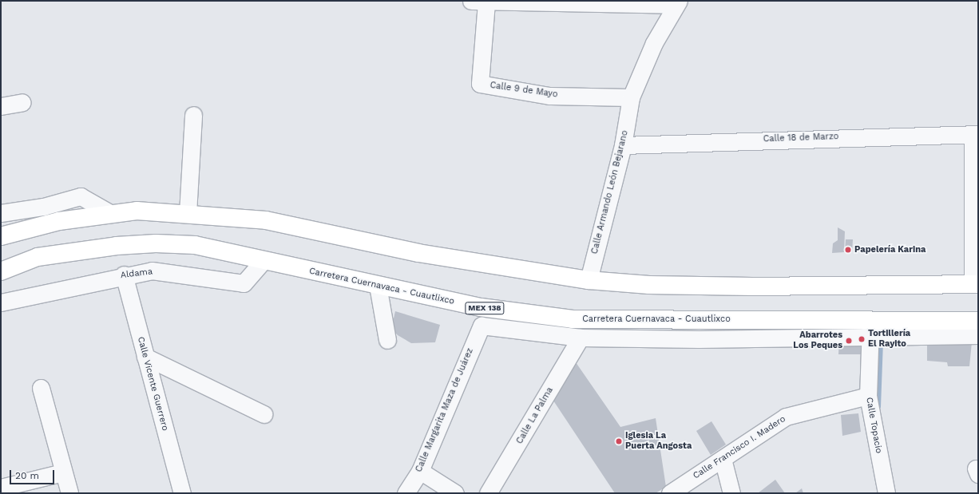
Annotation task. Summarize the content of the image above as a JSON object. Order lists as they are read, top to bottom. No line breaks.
{"streets":{"main road":["Carretera Cuernavaca - Cuautlixco","MEX 138"],"street":["Calle 9 de Mayo","Calle 18 de Marzo","Calle Armando León Bejarano","Aldama","Calle Vicente Guerrero","Calle Margarita Maza de Juárez","Calle La Palma","Calle Topacio","Calle Francisco I. Madero"]},"crossings":[["Calle 9 de Mayo","Calle Armando León Bejarano"],["Calle 18 de Marzo","Calle Armando León Bejarano"],["Aldama","Carretera Cuernavaca - Cuautlixco"],["Aldama","Calle Vicente Guerrero"],["Carretera Cuernavaca - Cuautlixco","Calle Topacio"],["Calle Margarita Maza de Juárez","Calle La Palma"],["Calle Topacio","Calle Francisco I. Madero"]],"places":["Papelería Karina","Tortillería El Rayito","Abarrotes Los Peques","Iglesia La Puerta Angosta"],"scale_bar":"20 m"}
